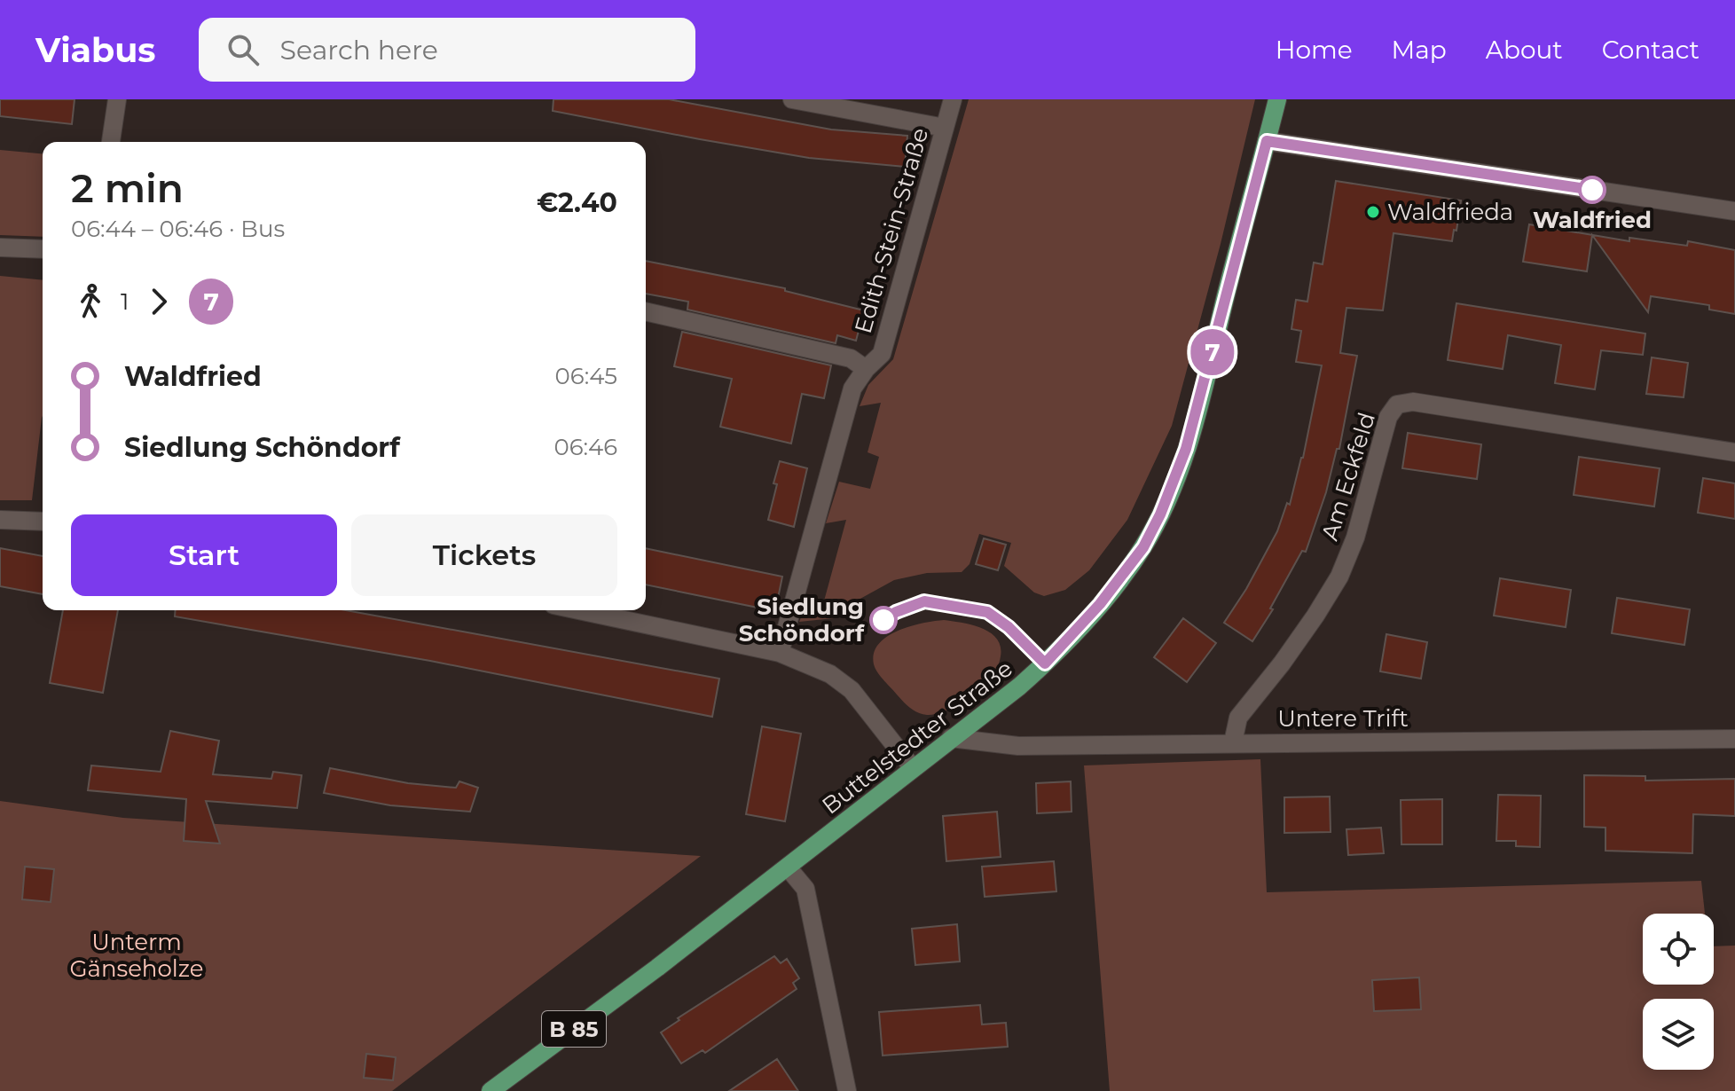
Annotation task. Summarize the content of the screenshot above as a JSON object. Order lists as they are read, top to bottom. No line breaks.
{"streets":{"main road":["Buttelstedter Straße","B 85"],"street":["Edith-Stein-Straße","Am Eckfeld","Untere Trift"]},"crossings":[["Am Eckfeld","Untere Trift"],["Untere Trift","Buttelstedter Straße"]],"parks":["Unterm Gänseholze"],"places":["Waldfried","Waldfrieda","Siedlung Schöndorf"],"lines":["bus line 7"],"page":{"header":"Viabus","search":"Search here","nav":["Home","Map","About","Contact"],"on_map":"7","heading":["2 min","06:44 – 06:46 · Bus","€2.40"],"legs":["1","7"],"list":[{"name":"Waldfried","value":"06:45"},{"name":"Siedlung Schöndorf","value":"06:46"}],"buttons":["Start","Tickets"]}}
